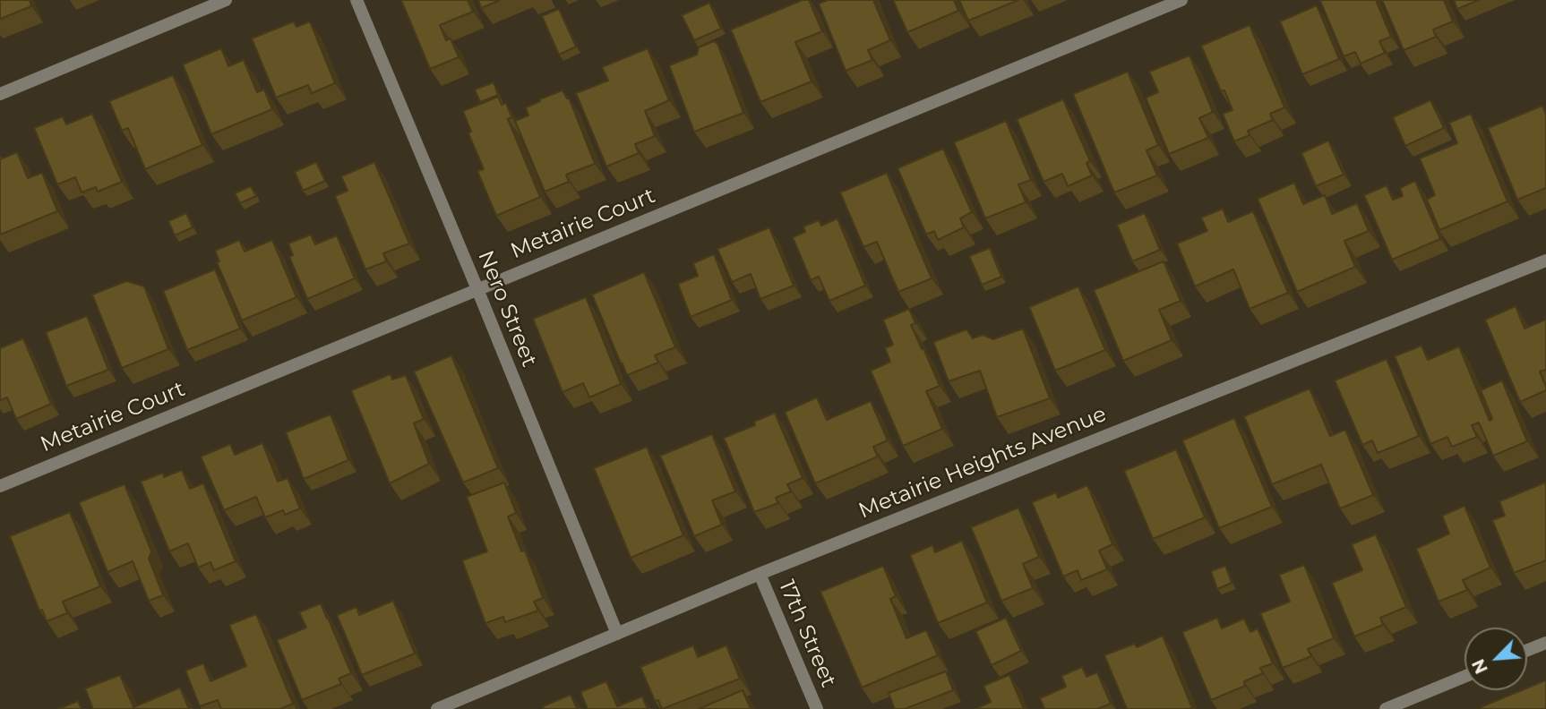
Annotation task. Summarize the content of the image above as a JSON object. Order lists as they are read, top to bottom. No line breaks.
{"streets":{"street":["Metairie Court","Nero Street","Metairie Heights Avenue","17th Street"]},"crossings":[["Metairie Court","Nero Street"],["Nero Street","Metairie Heights Avenue"],["Metairie Heights Avenue","17th Street"]],"north":"bottom left"}
